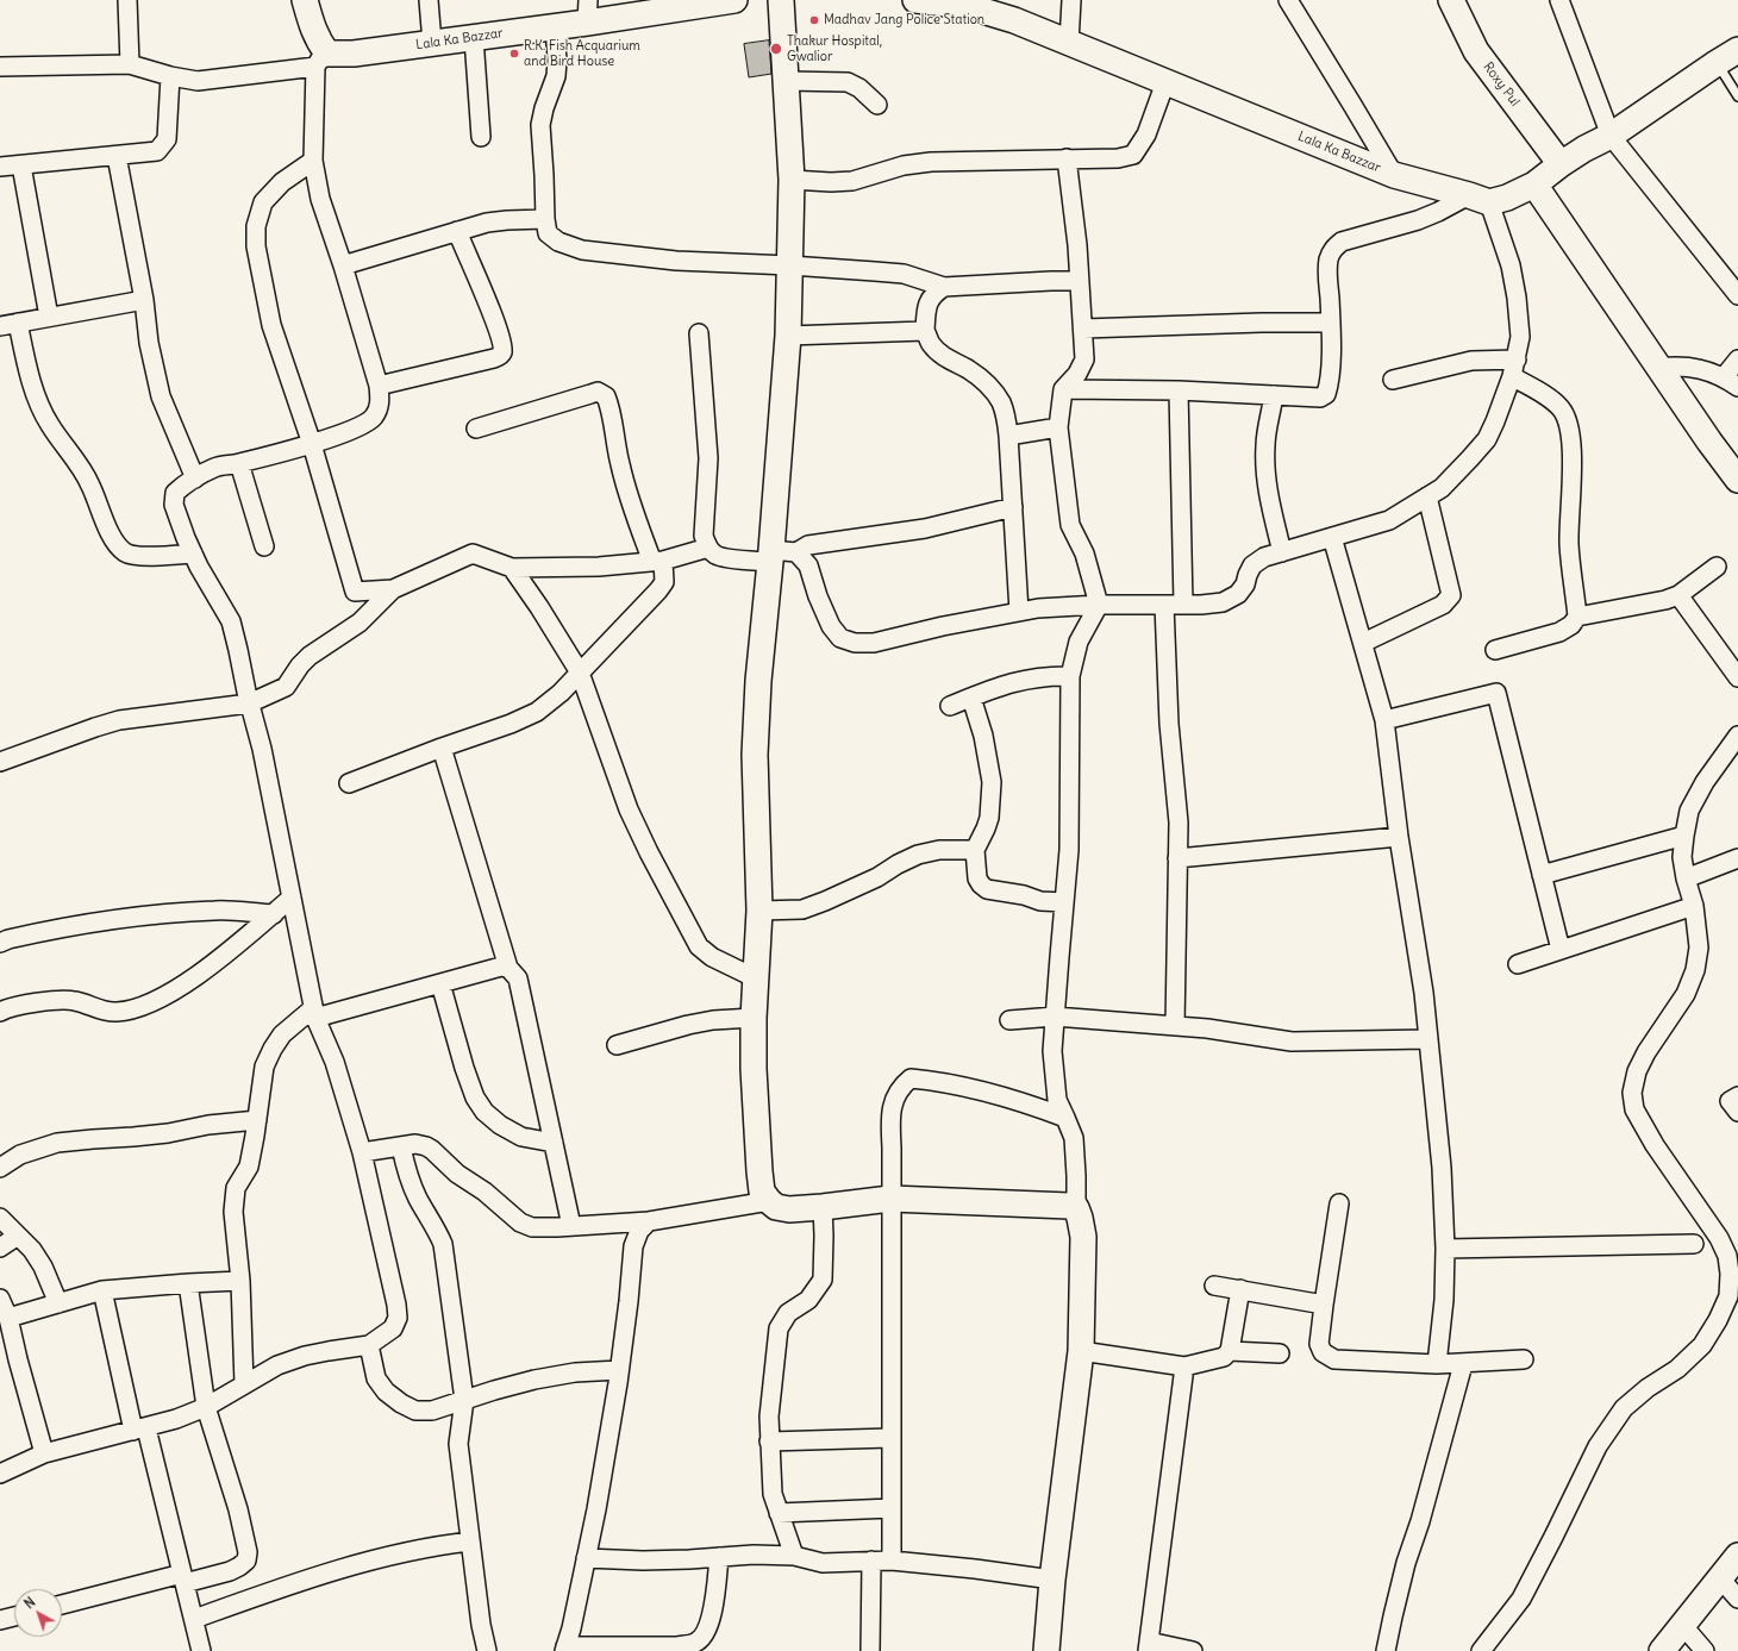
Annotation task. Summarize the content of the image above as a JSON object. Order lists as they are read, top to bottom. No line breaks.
{"streets":{"street":["Lala Ka Bazzar","Roxy Pul"]},"places":["Madhav Jang Police Station","Thakur Hospital, Gwalior","R.K. Fish Acquarium and Bird House"],"north":"top left"}
